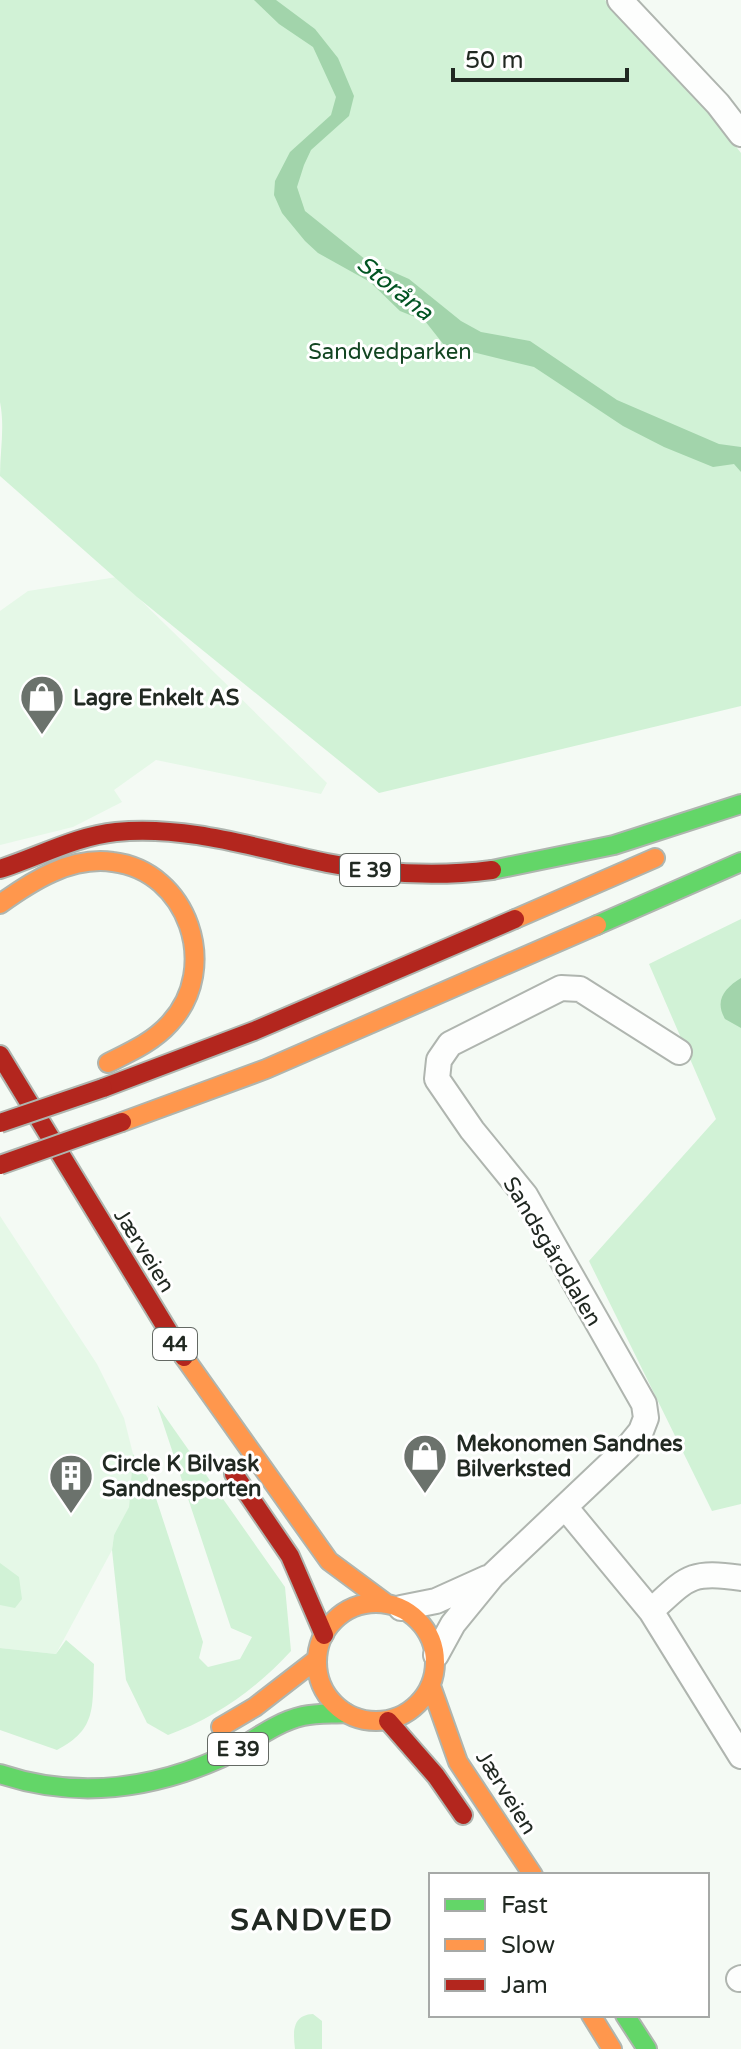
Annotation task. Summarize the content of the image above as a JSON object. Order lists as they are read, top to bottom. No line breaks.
{"streets":{"main road":["E 39","Jærveien","44"],"street":["Sandsgårddalen"]},"crossings":[["E 39","Jærveien"],["E 39","Sandsgårddalen"],["E 39","44"],["Jærveien","Sandsgårddalen"],["Jærveien","44"],["Sandsgårddalen","44"]],"districts":["SANDVED"],"water":["Storåna"],"parks":["Sandvedparken"],"places":{"shop":["Lagre Enkelt AS","Mekonomen Sandnes Bilverksted"],"building":["Circle K Bilvask Sandnesporten"]},"legend":["Fast","Slow","Jam"],"scale_bar":"50 m"}
